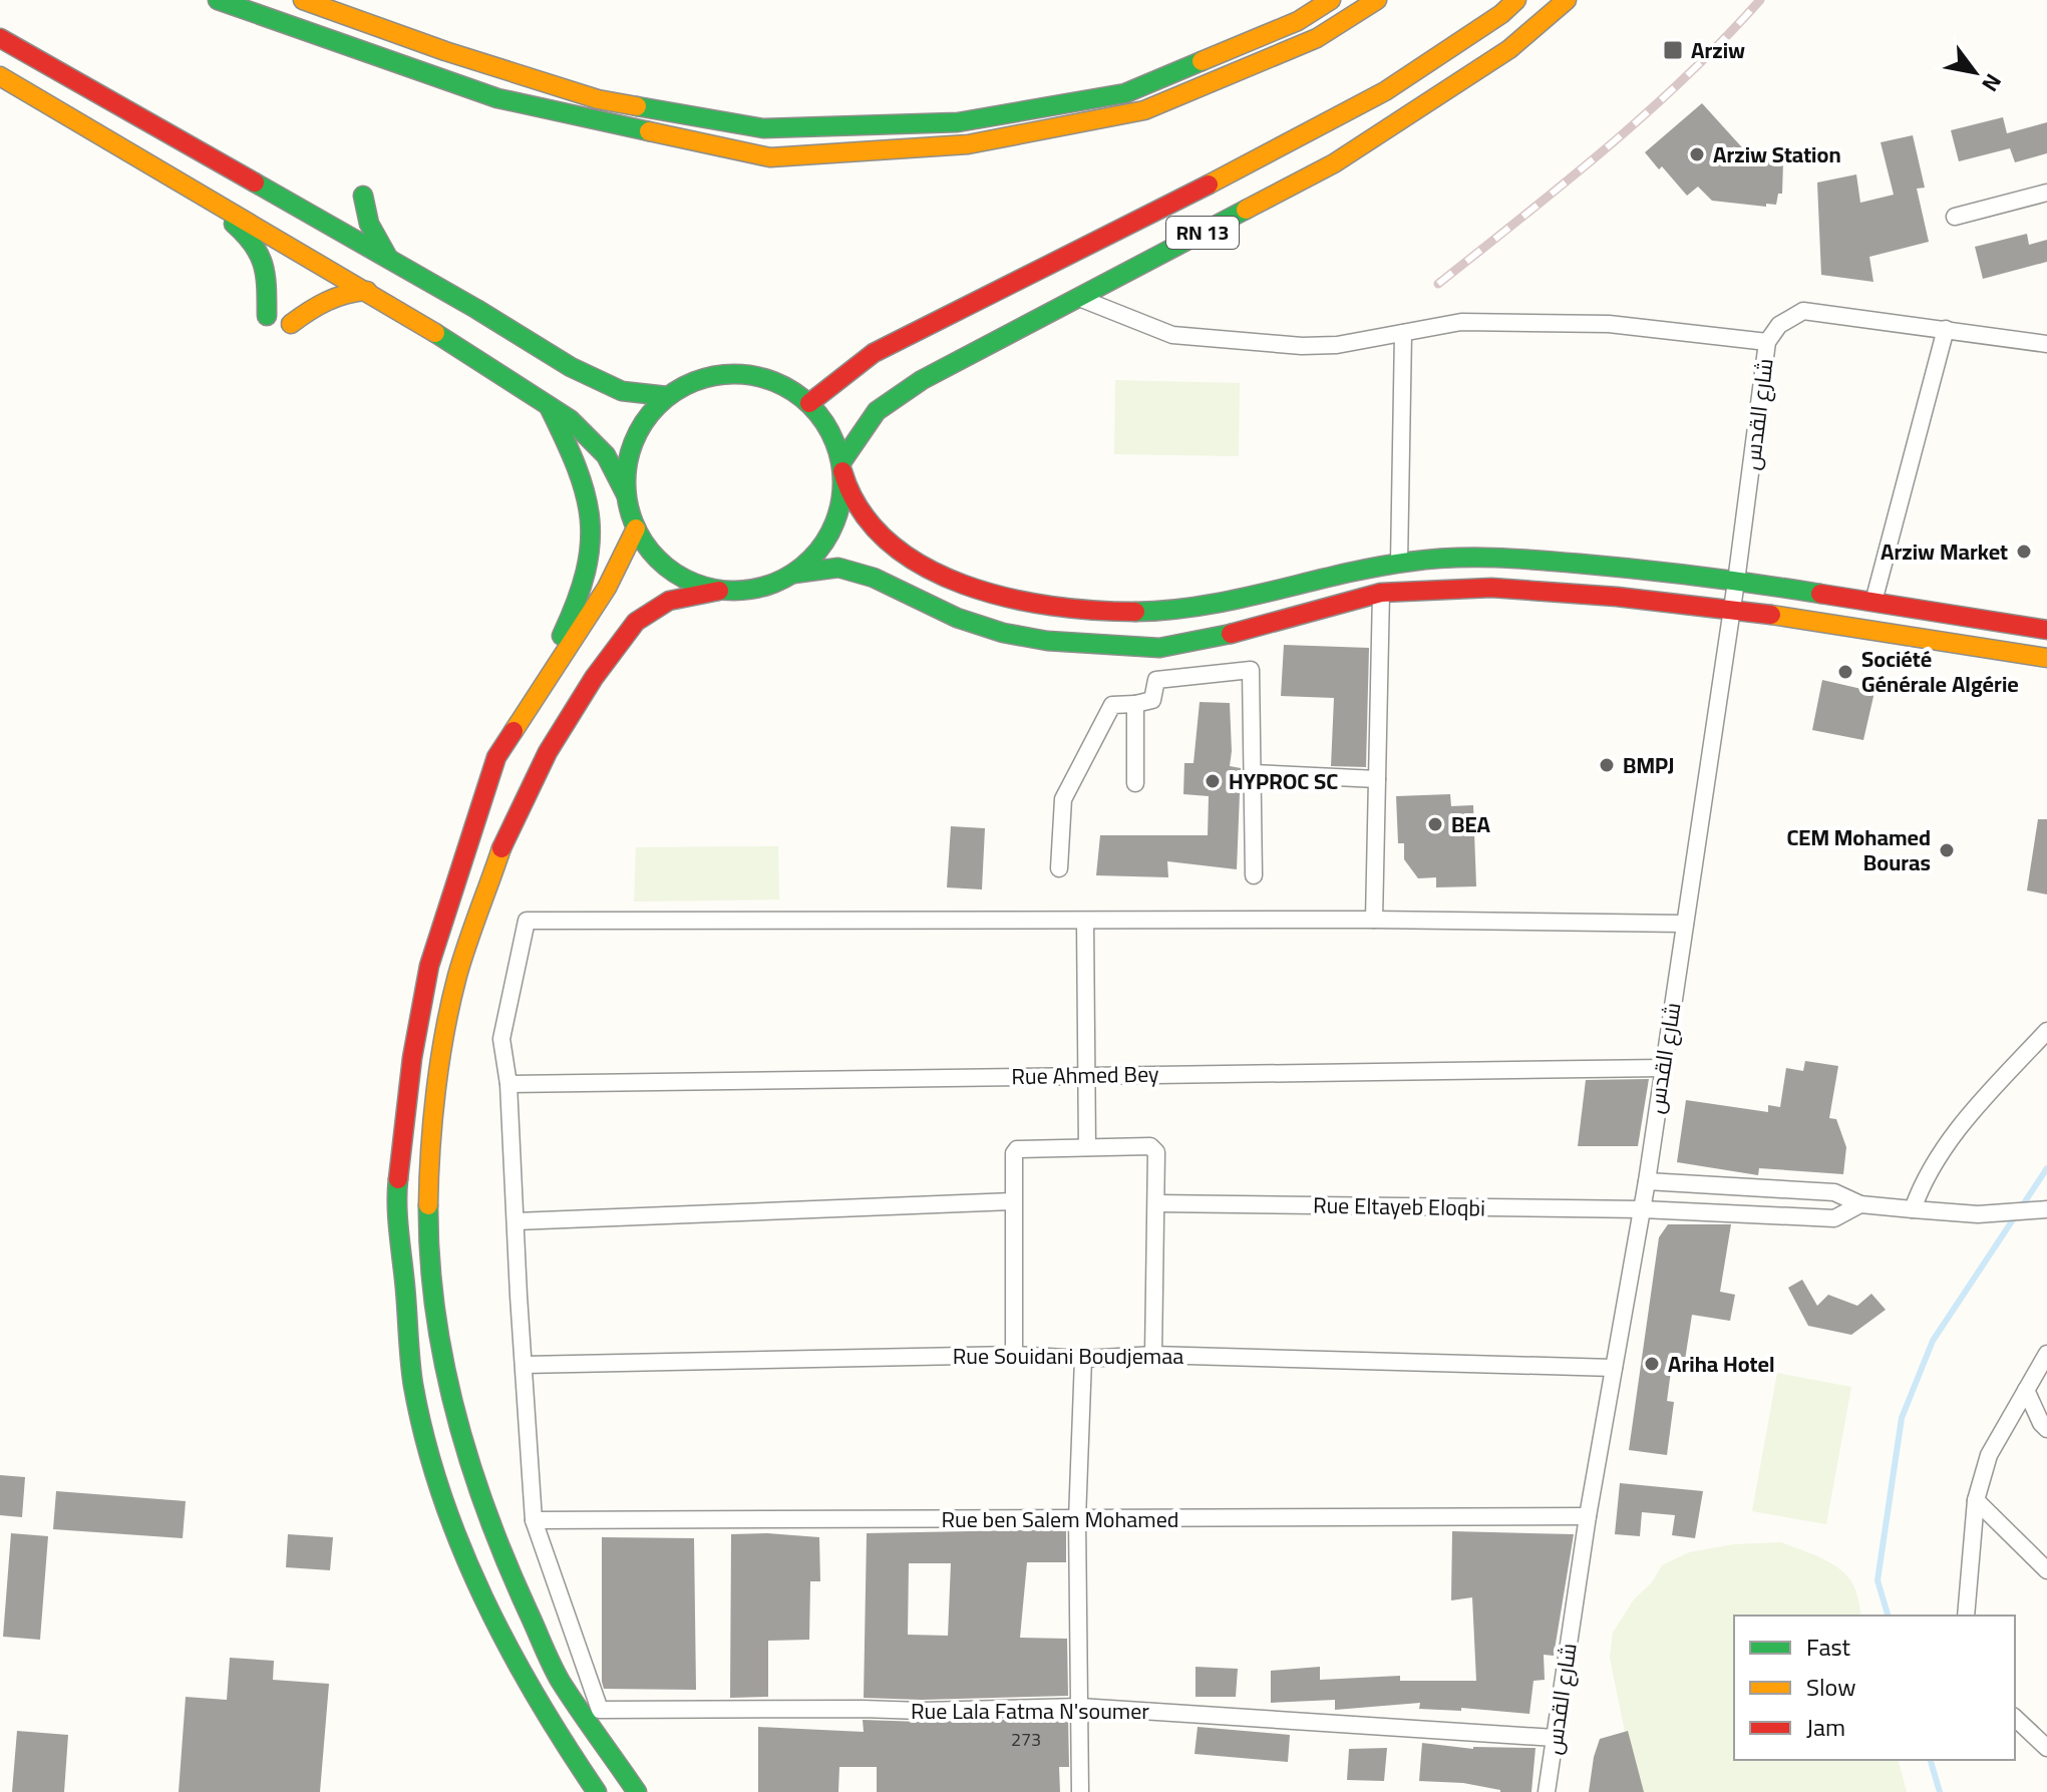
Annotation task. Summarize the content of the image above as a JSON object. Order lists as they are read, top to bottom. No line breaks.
{"streets":{"main road":["RN 13"],"street":["شارع القدس","Rue Ahmed Bey","Rue Eltayeb Eloqbi","Rue Souidani Boudjemaa","Rue ben Salem Mohamed","Rue Lala Fatma N'soumer"]},"crossings":[["شارع القدس","Rue Ahmed Bey"],["شارع القدس","Rue Eltayeb Eloqbi"],["شارع القدس","Rue Souidani Boudjemaa"],["شارع القدس","Rue ben Salem Mohamed"],["شارع القدس","Rue Lala Fatma N'soumer"],["Rue ben Salem Mohamed","Rue Lala Fatma N'soumer"]],"places":{"transit":["Arziw"],"other":["Arziw Station","Arziw Market","Société Générale Algérie","BMPJ","HYPROC SC","BEA","CEM Mohamed Bouras","Ariha Hotel"]},"house_numbers":["273"],"legend":["Fast","Slow","Jam"],"north":"bottom right"}
